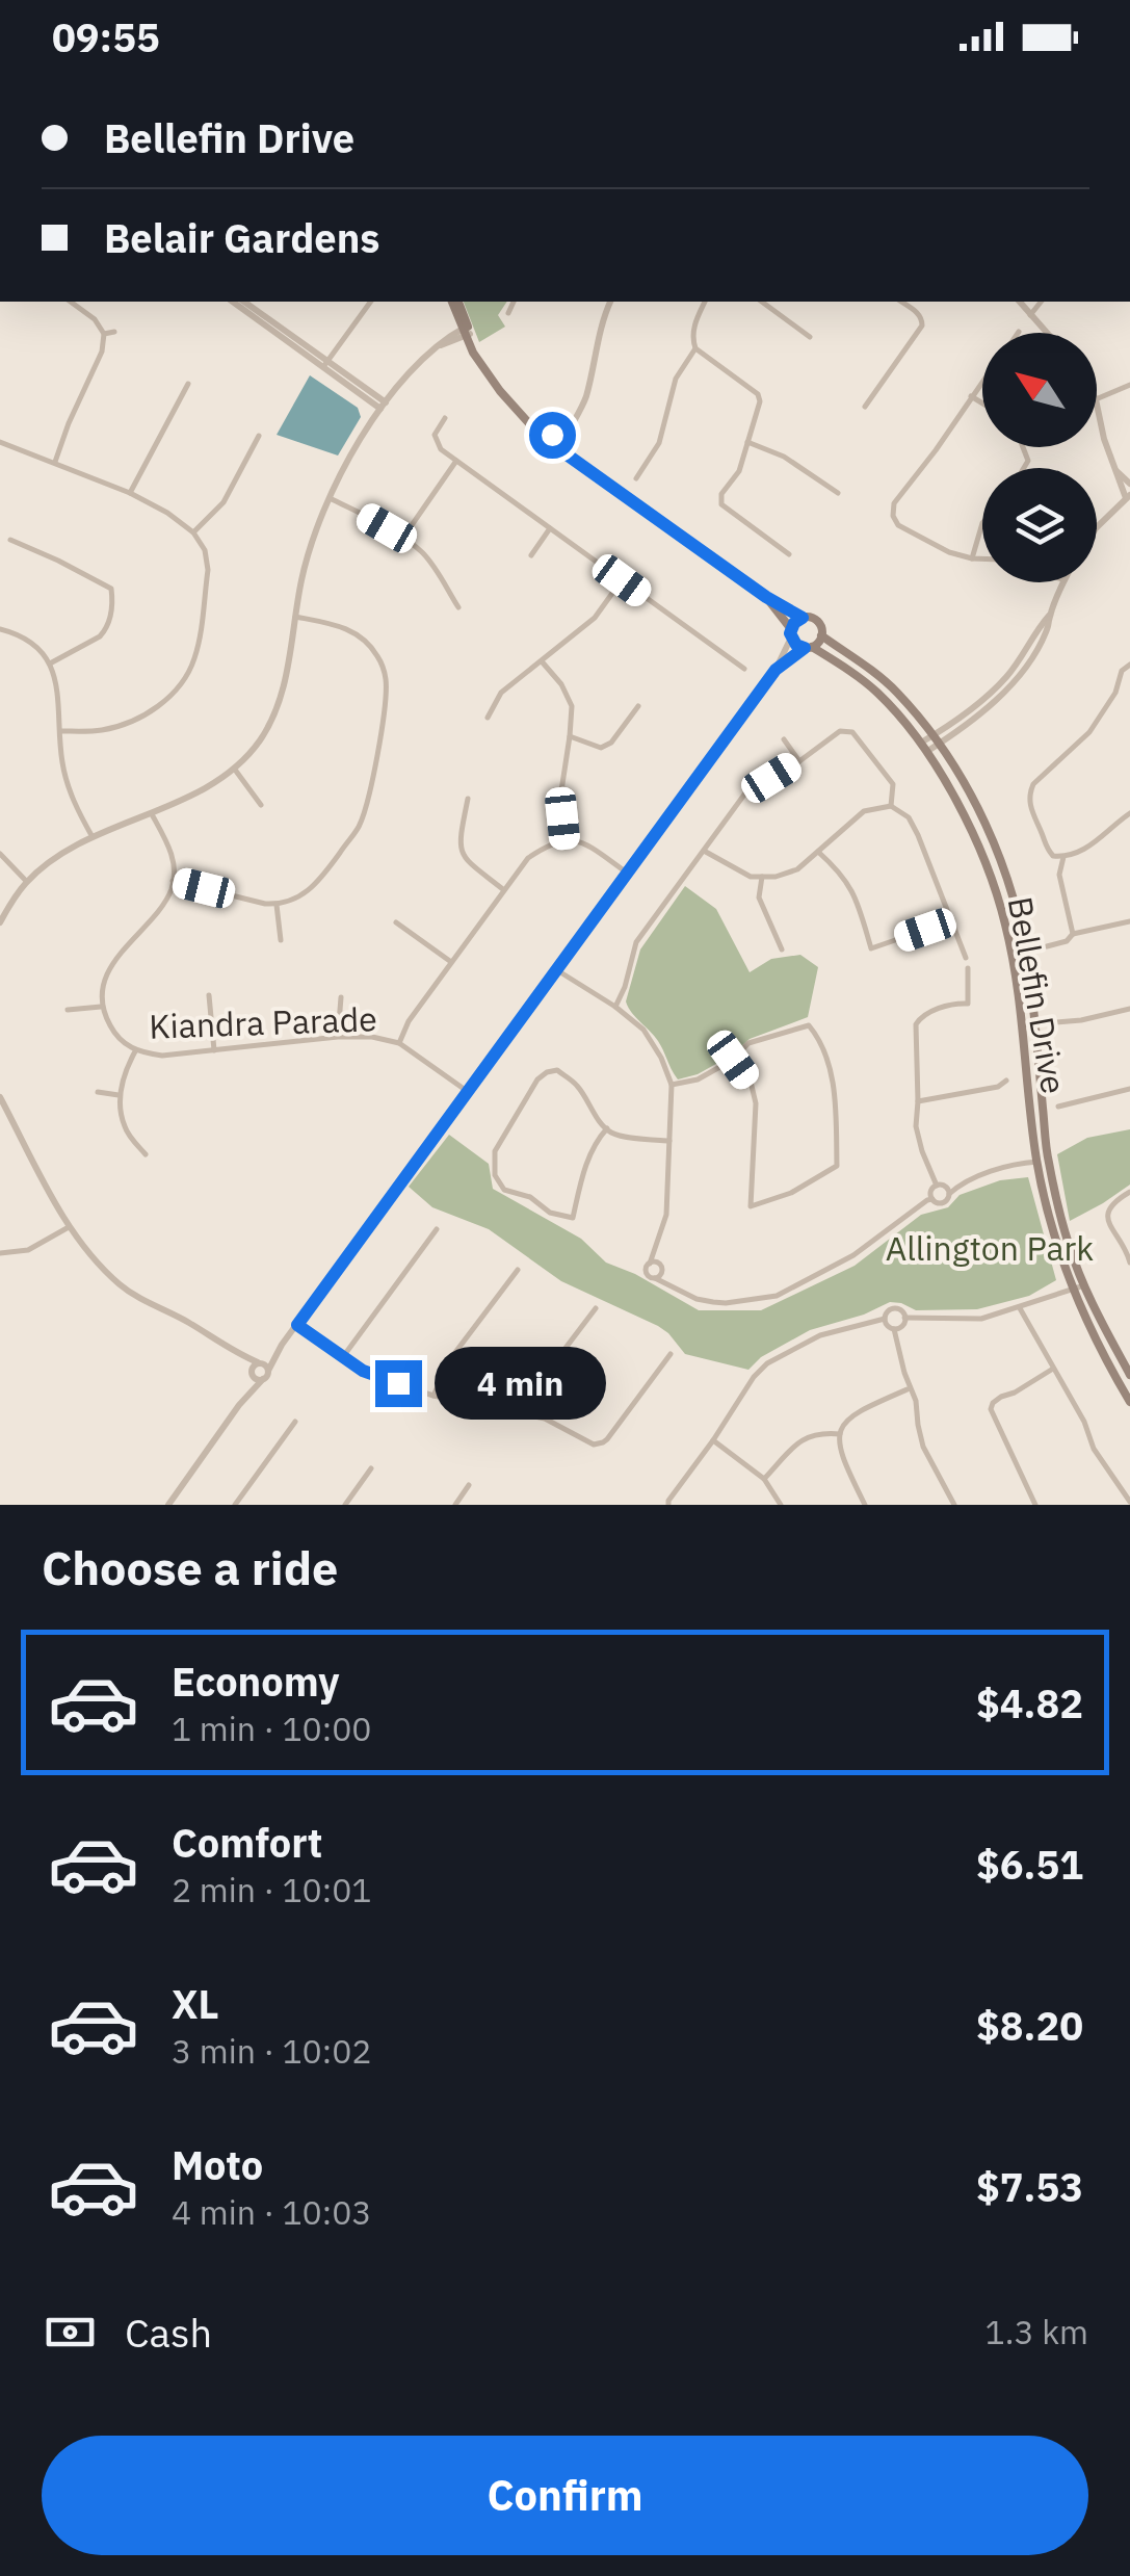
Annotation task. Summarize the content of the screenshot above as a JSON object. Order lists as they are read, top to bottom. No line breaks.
{"streets":{"main road":["Bellefin Drive"],"street":["Kiandra Parade"]},"parks":["Allington Park"],"north":"top left","page":{"status":"09:55","banner":["Bellefin Drive","Belair Gardens"],"bubble":"4 min","heading":"Choose a ride","list":[{"name":"Economy","note":"1 min · 10:00","value":"$4.82"},{"name":"Comfort","note":"2 min · 10:01","value":"$6.51"},{"name":"XL","note":"3 min · 10:02","value":"$8.20"},{"name":"Moto","note":"4 min · 10:03","value":"$7.53"}],"pay":["Cash","1.3 km"],"buttons":"Confirm"}}
